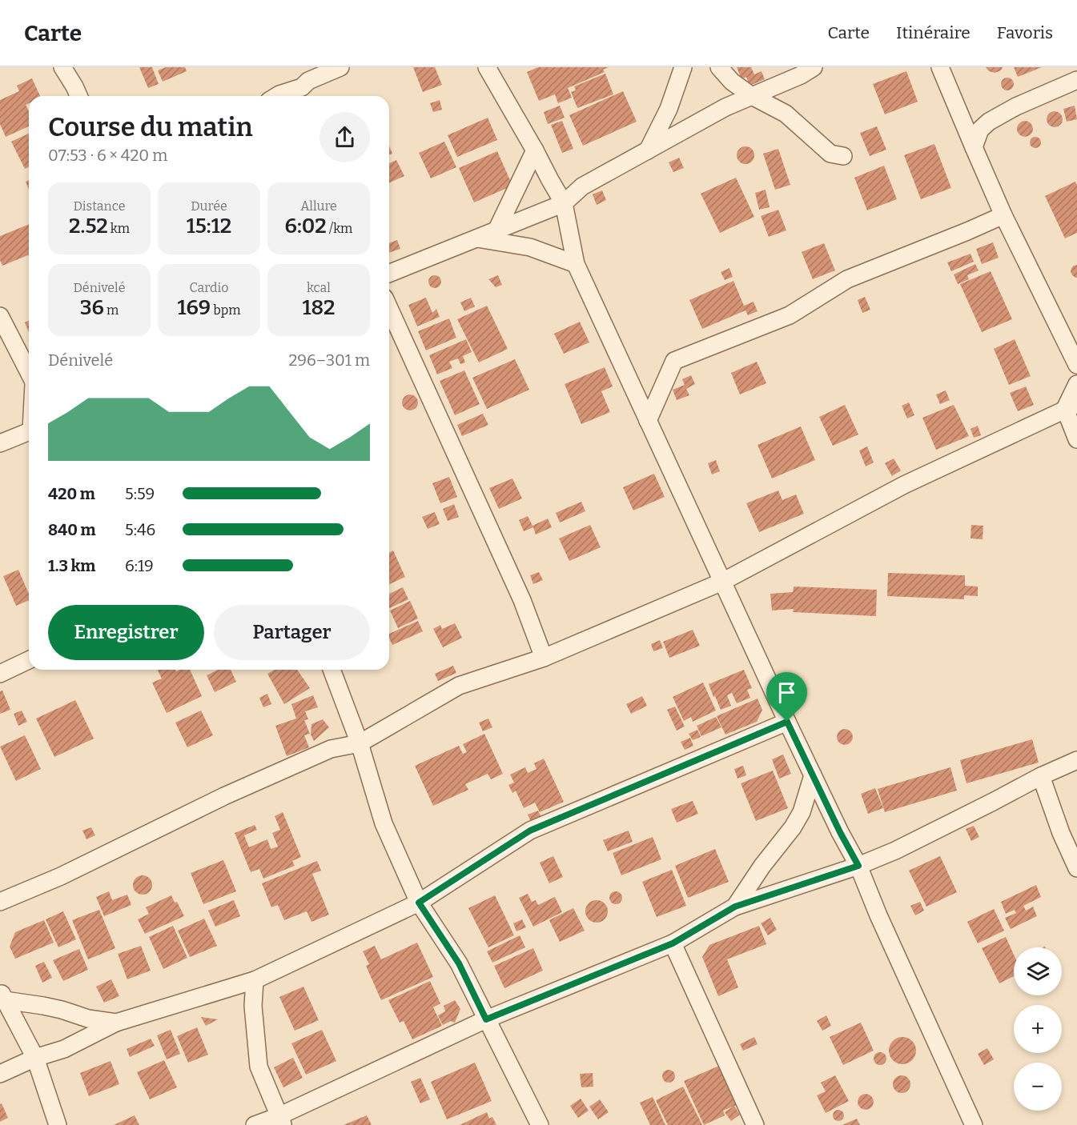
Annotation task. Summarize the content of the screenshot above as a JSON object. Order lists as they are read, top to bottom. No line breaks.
{"page":{"header":"Carte","nav":["Carte","Itinéraire","Favoris"],"heading":["Course du matin","07:53 · 6 × 420 m"],"stats":[["Distance","2.52 km"],["Durée","15:12"],["Allure","6:02 /km"],["Dénivelé","36 m"],["Cardio","169 bpm"],["kcal","182"]],"chart":["Dénivelé","296–301 m"],"list":[{"name":"420 m","note":"5:59"},{"name":"840 m","note":"5:46"},{"name":"1.3 km","note":"6:19"}],"buttons":["Enregistrer","Partager"],"map_buttons":["+","−"]}}
